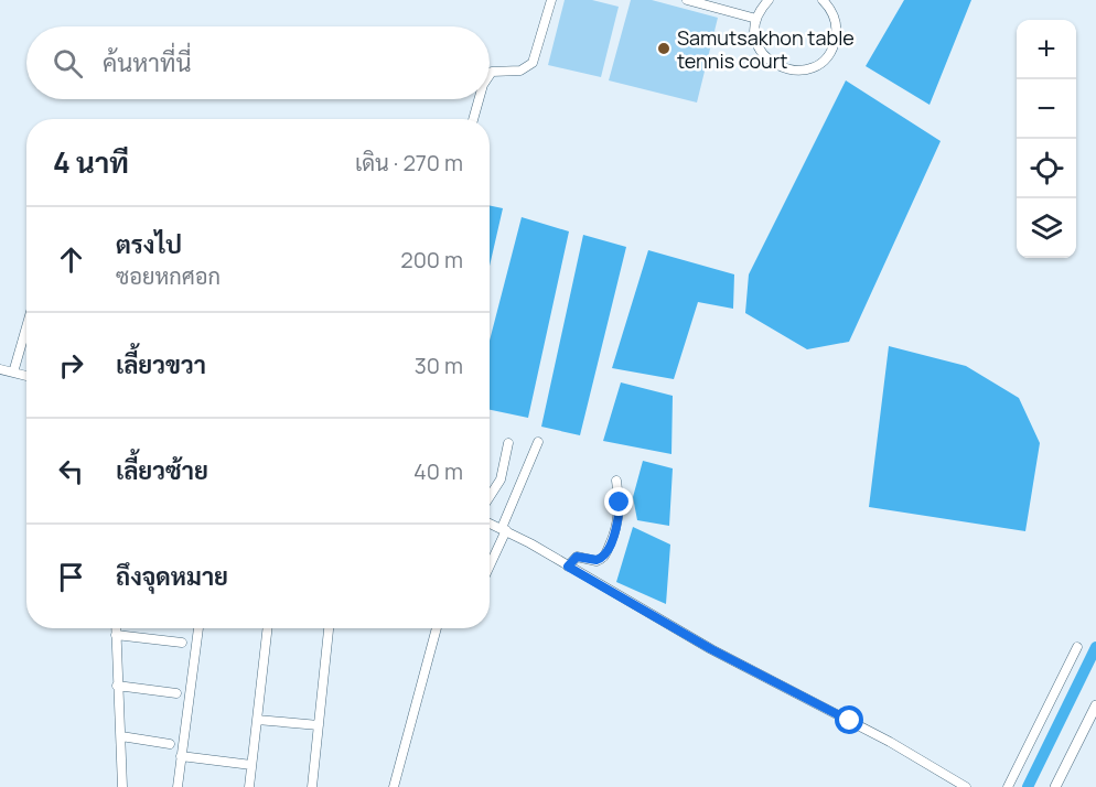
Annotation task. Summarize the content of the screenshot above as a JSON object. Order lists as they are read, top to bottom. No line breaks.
{"places":["Samutsakhon table tennis court"],"page":{"map_buttons":["+","−"],"search":"ค้นหาที่นี่","heading":["4 นาที","เดิน · 270 m"],"list":[["ตรงไป","ซอยหกศอก","200 m"],["เลี้ยวขวา","30 m"],["เลี้ยวซ้าย","40 m"],"ถึงจุดหมาย"]}}
